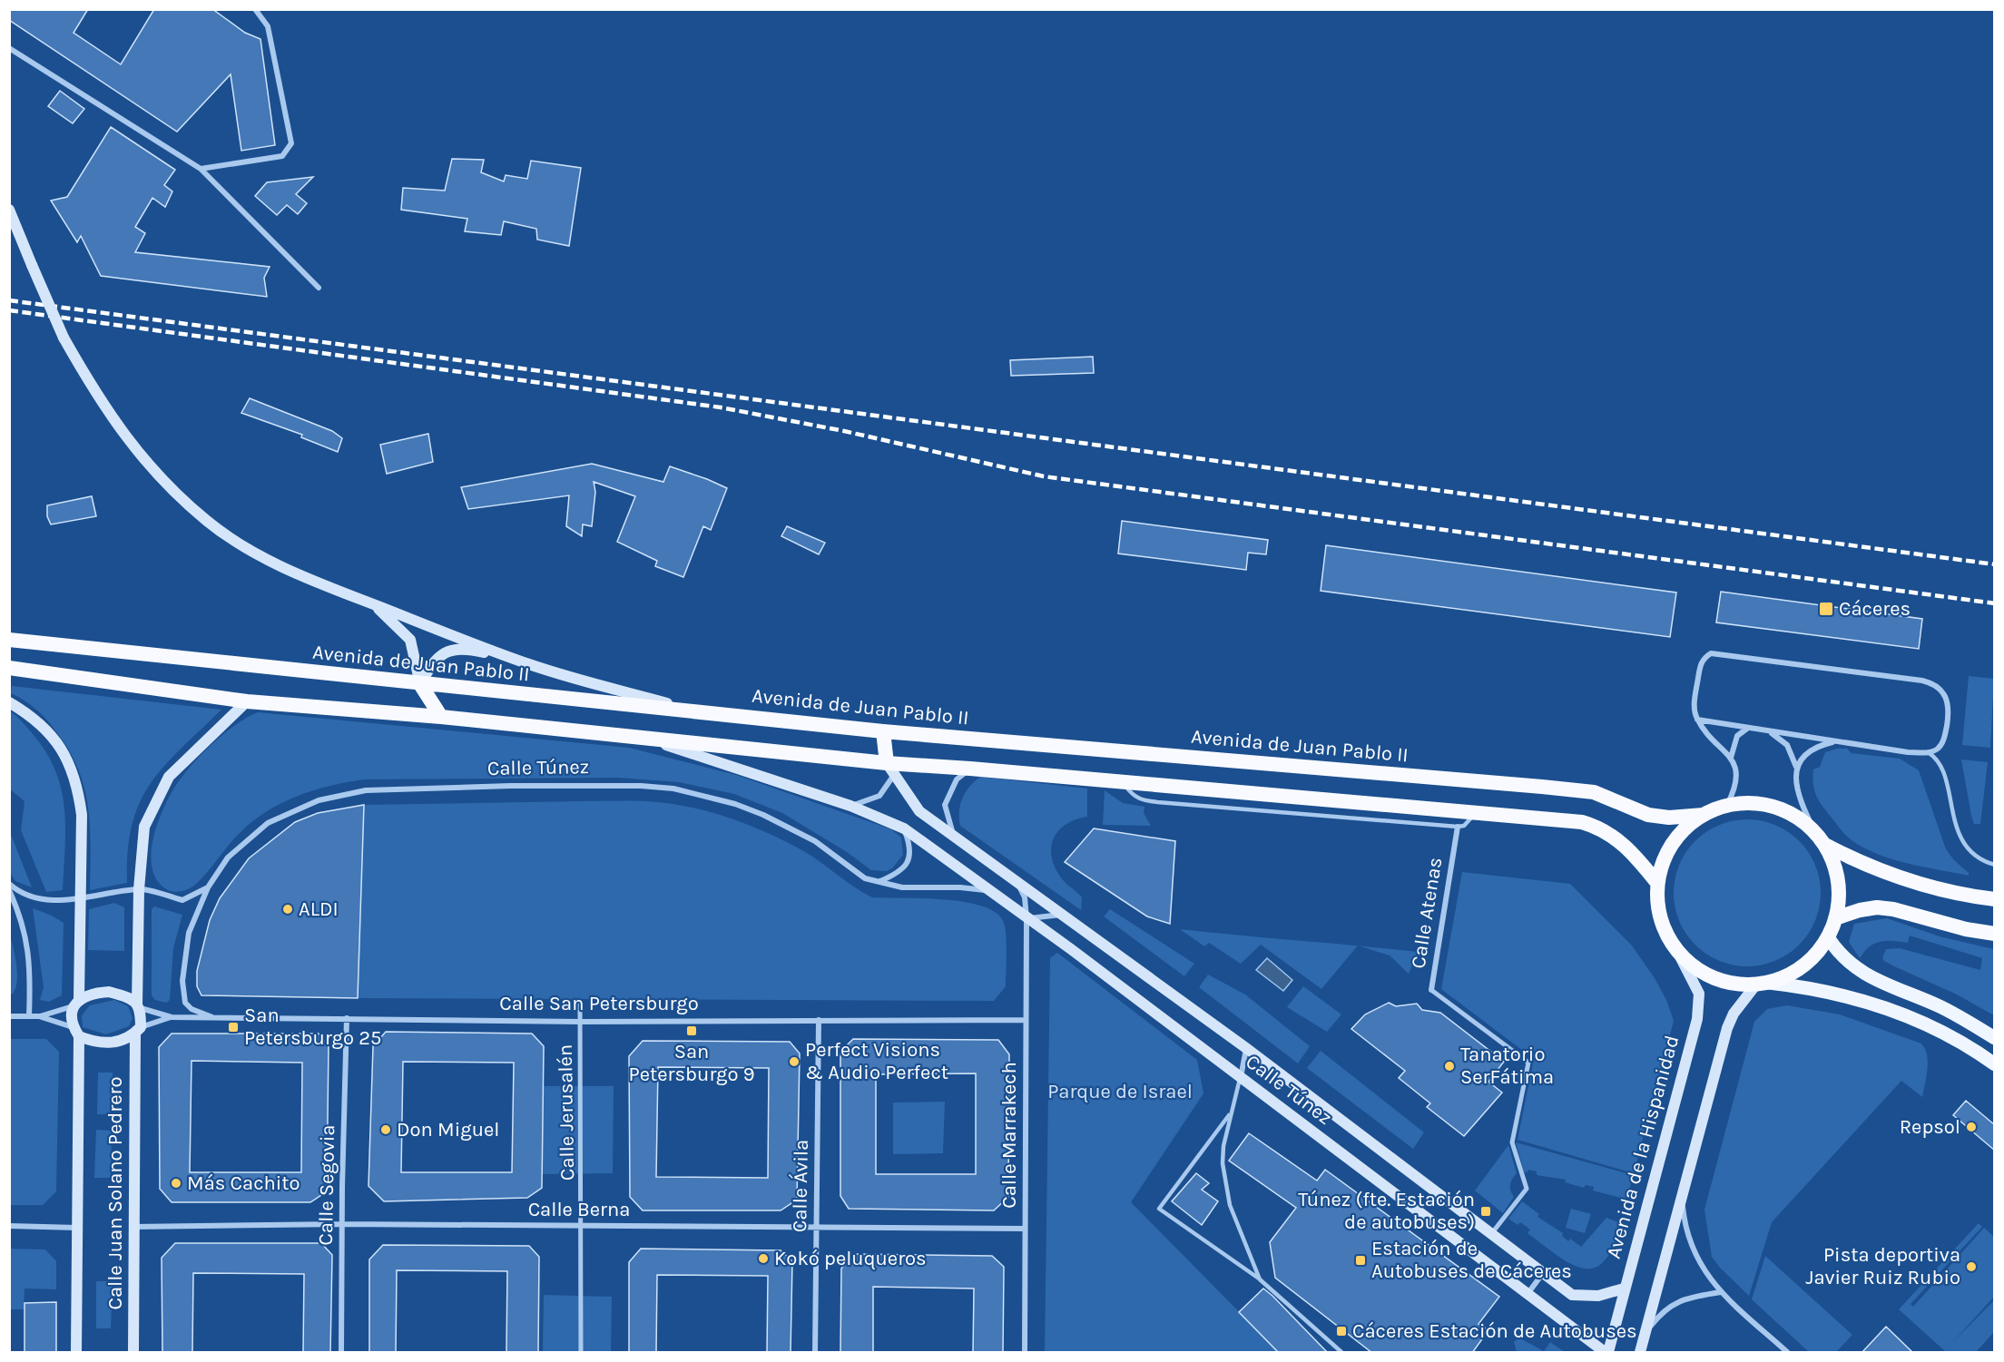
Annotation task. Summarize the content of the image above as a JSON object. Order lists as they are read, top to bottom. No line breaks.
{"streets":{"highway":["Avenida de Juan Pablo II"],"main road":["Calle Túnez","Avenida de la Hispanidad","Calle Juan Solano Pedrero"],"street":["Calle Atenas","Calle San Petersburgo","Calle Jerusalén","Calle Marrakech","Calle Segovia","Calle Ávila","Calle Berna"]},"crossings":[["Avenida de Juan Pablo II","Avenida de la Hispanidad"],["Calle Túnez","Calle Atenas"],["Calle Túnez","Calle San Petersburgo"],["Calle Túnez","Calle Marrakech"],["Calle Túnez","Avenida de la Hispanidad"],["Calle San Petersburgo","Calle Jerusalén"],["Calle San Petersburgo","Calle Marrakech"],["Calle San Petersburgo","Calle Segovia"],["Calle San Petersburgo","Calle Ávila"],["Calle San Petersburgo","Calle Juan Solano Pedrero"],["Calle Jerusalén","Calle Berna"],["Calle Marrakech","Calle Berna"],["Calle Segovia","Calle Berna"],["Calle Ávila","Calle Berna"],["Calle Juan Solano Pedrero","Calle Berna"]],"parks":["Parque de Israel"],"places":{"transit":["Cáceres","San Petersburgo 25","San Petersburgo 9","Túnez (fte. Estación de autobuses)","Estación de Autobuses de Cáceres","Cáceres Estación de Autobuses"],"other":["ALDI","Perfect Visions & Audio Perfect","Tanatorio SerFátima","Repsol","Don Miguel","Más Cachito","Kokó peluqueros","Pista deportiva Javier Ruiz Rubio"]}}
